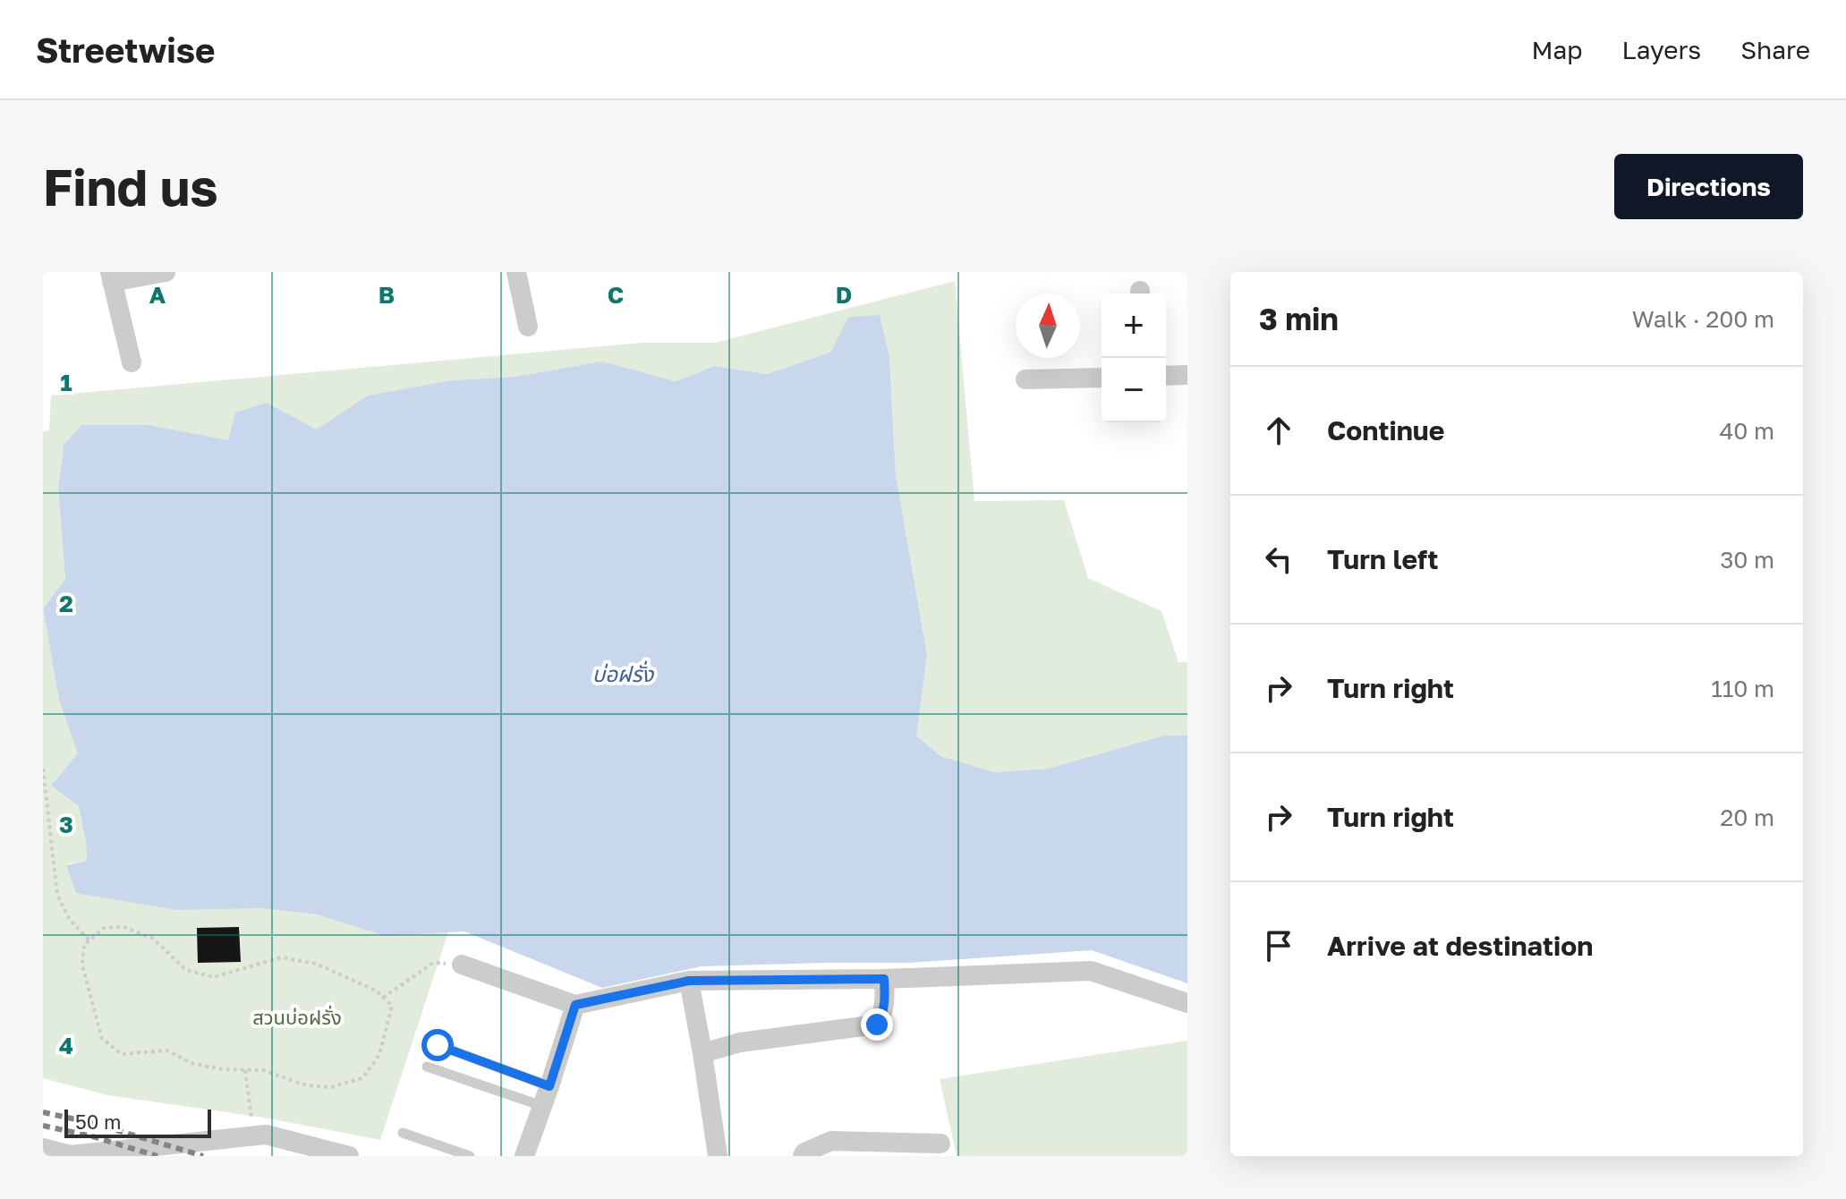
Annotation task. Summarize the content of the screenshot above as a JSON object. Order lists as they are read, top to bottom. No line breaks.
{"water":["บ่อฝรั่ง"],"parks":["สวนบ่อฝรั่ง"],"scale_bar":"50 m","north":"top","page":{"header":"Streetwise","nav":["Map","Layers","Share"],"buttons":"Directions","title":"Find us","heading":["3 min","Walk · 200 m"],"map_buttons":["+","−"],"list":[["Continue","40 m"],["Turn left","30 m"],["Turn right","110 m"],["Turn right","20 m"],"Arrive at destination"],"scale":"50 m"},"grid":{"columns":["A","B","C","D"],"rows":["1","2","3","4"]}}
